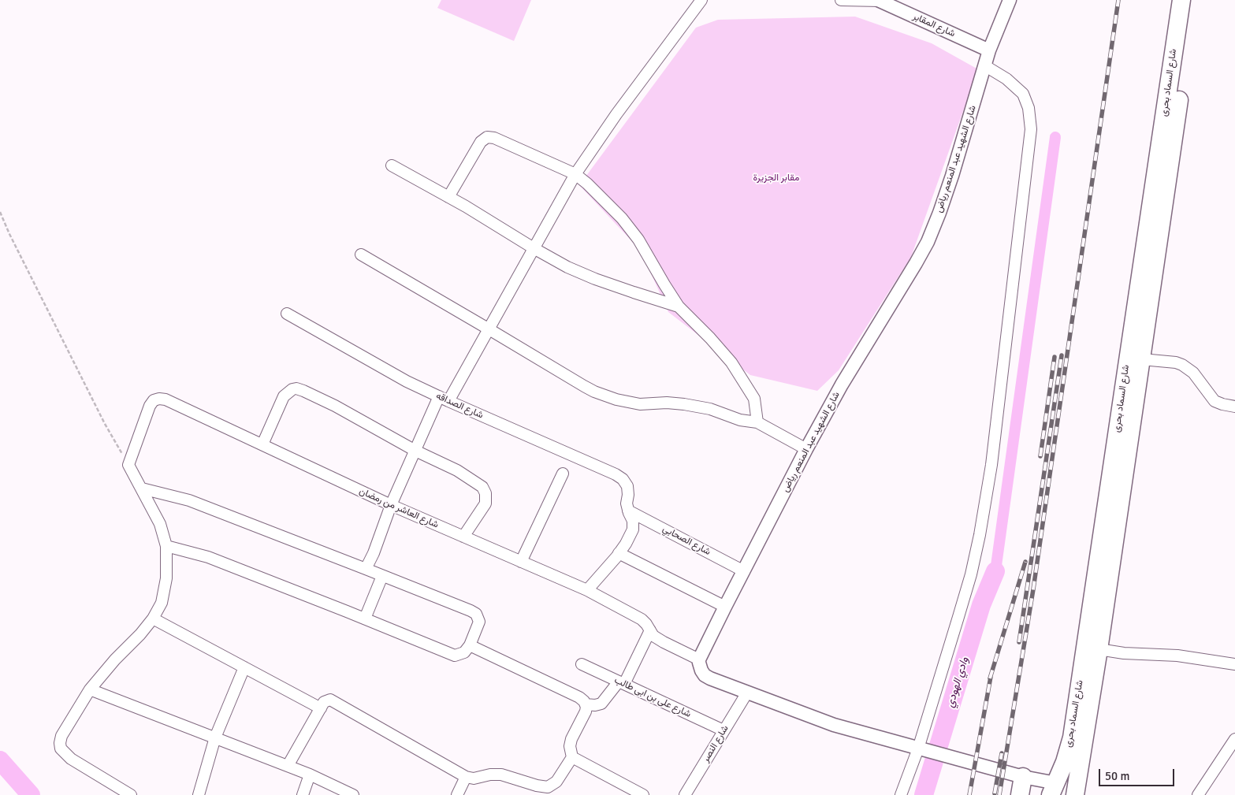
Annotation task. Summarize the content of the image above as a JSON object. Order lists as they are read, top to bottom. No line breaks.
{"streets":{"highway":["شارع السماد بحرى"],"street":["شارع المقابر","شارع الشهيد عبد المنعم رياض","شارع الصداقه","شارع العاشر من رمضان","شارع الصحابي","شارع على بن ابى طالب","شارع النصر"]},"crossings":[["شارع المقابر","شارع الشهيد عبد المنعم رياض"],["شارع الشهيد عبد المنعم رياض","شارع العاشر من رمضان"],["شارع الشهيد عبد المنعم رياض","شارع الصحابي"],["شارع الصداقه","شارع الصحابي"],["شارع على بن ابى طالب","شارع النصر"]],"water":["وادي الهودي"],"parks":["مقابر الجزيرة"],"scale_bar":"50 m"}
